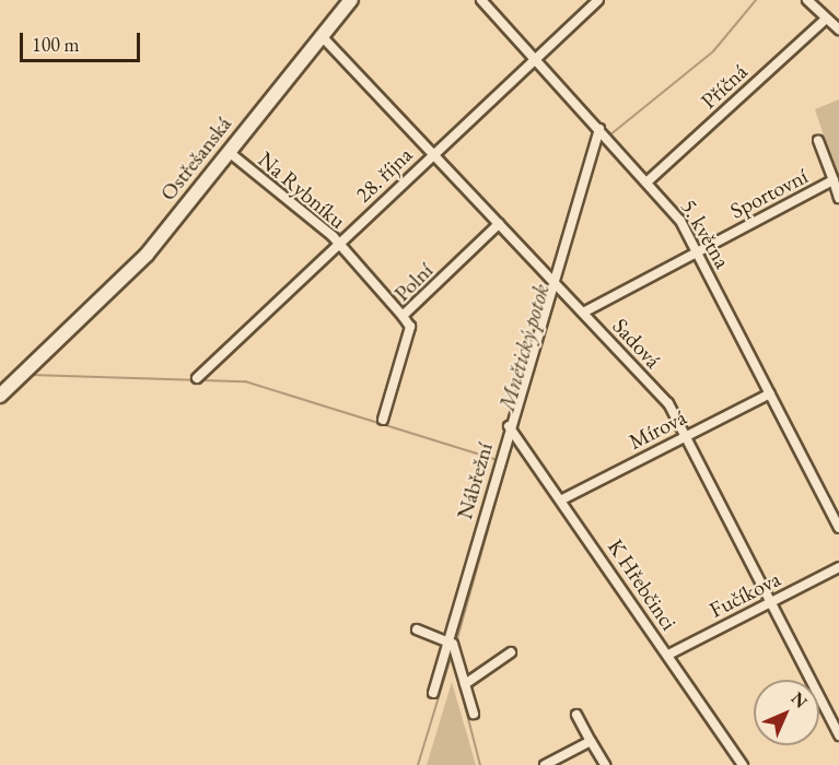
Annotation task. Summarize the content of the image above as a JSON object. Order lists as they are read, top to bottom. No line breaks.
{"streets":{"street":["Příčná","Ostřešanská","28. října","Na Rybníku","Sportovní","5. května","Polní","Sadová","Mírová","Nábřežní","K Hřebčinci","Fučíkova"]},"crossings":[["Příčná","5. května"],["Ostřešanská","Na Rybníku"],["Ostřešanská","Sadová"],["28. října","Na Rybníku"],["28. října","5. května"],["28. října","Sadová"],["Na Rybníku","Polní"],["Sportovní","5. května"],["Sportovní","Sadová"],["5. května","Mírová"],["5. května","Nábřežní"],["Polní","Sadová"],["Sadová","Mírová"],["Sadová","Nábřežní"],["Sadová","Fučíkova"],["Mírová","K Hřebčinci"],["Nábřežní","K Hřebčinci"],["K Hřebčinci","Fučíkova"]],"water":["Mnětický potok"],"scale_bar":"100 m","north":"top right"}
